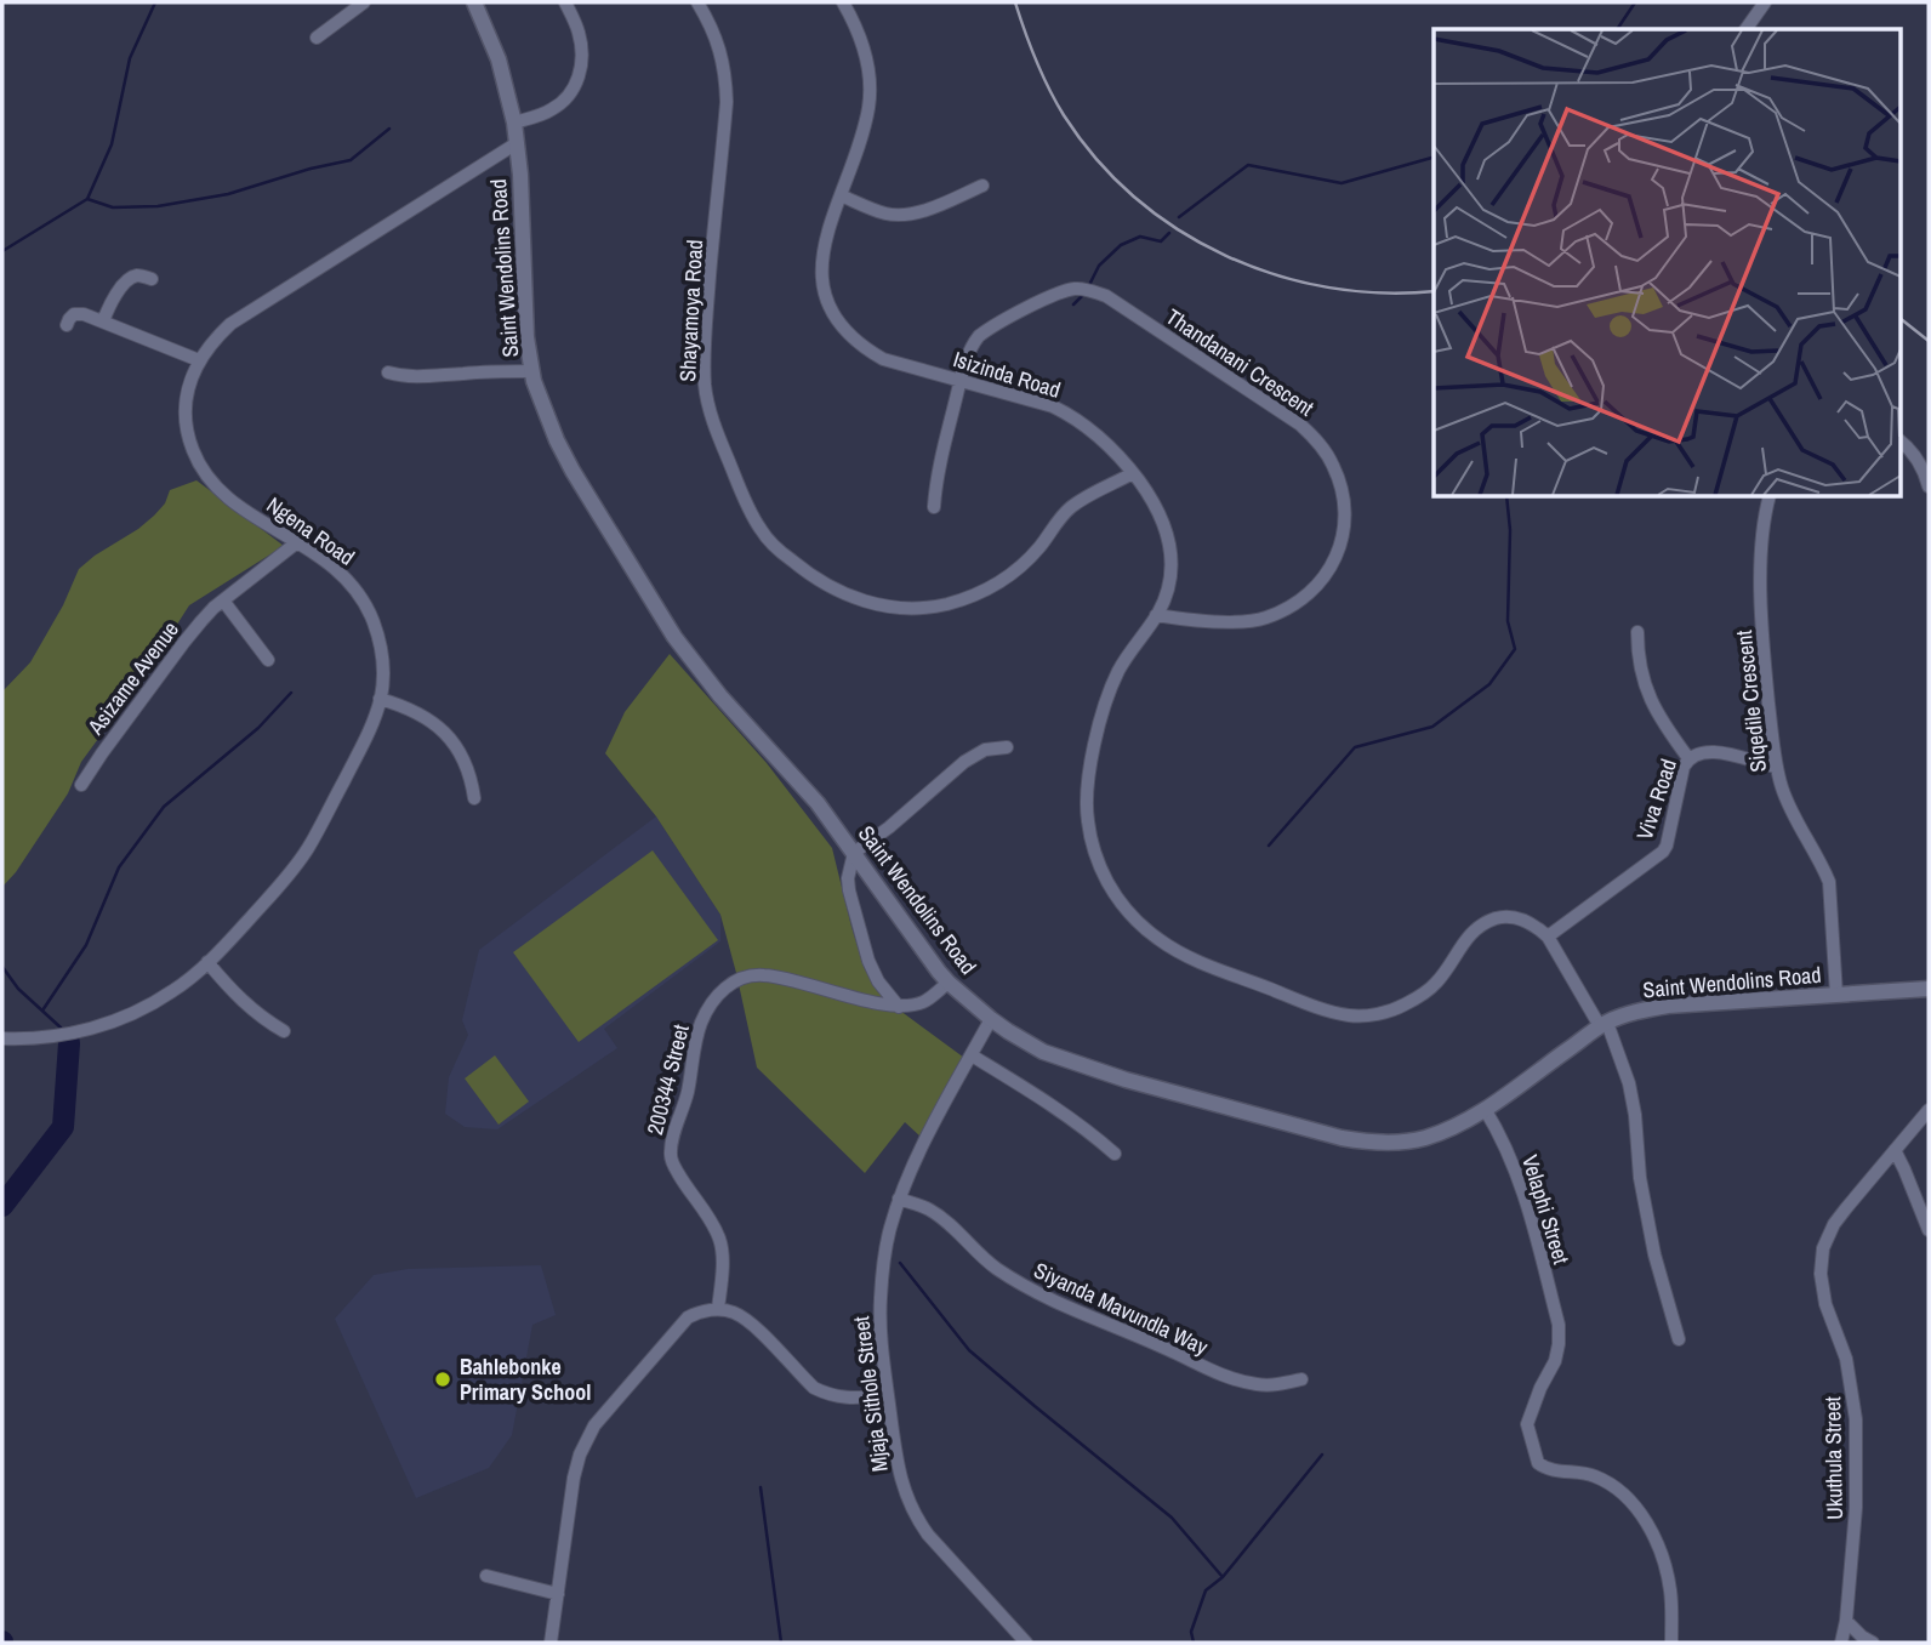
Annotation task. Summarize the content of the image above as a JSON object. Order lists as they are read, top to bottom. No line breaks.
{"streets":{"street":["Saint Wendolins Road","Shayamoya Road","Thandanani Crescent","Isizinda Road","Ngena Road","Asizame Avenue","Siqedile Crescent","Viva Road","200344 Street","Velaphi Street","Siyanda Mavundla Way","Mjaja Sithole Street","Ukuthula Street"]},"crossings":[["Saint Wendolins Road","Ngena Road"],["Saint Wendolins Road","Siqedile Crescent"],["Saint Wendolins Road","Velaphi Street"],["Saint Wendolins Road","Mjaja Sithole Street"],["Shayamoya Road","Isizinda Road"],["Thandanani Crescent","Isizinda Road"],["Isizinda Road","Viva Road"],["Ngena Road","Asizame Avenue"],["Siqedile Crescent","Viva Road"],["Siyanda Mavundla Way","Mjaja Sithole Street"]],"places":["Bahlebonke Primary School"]}
